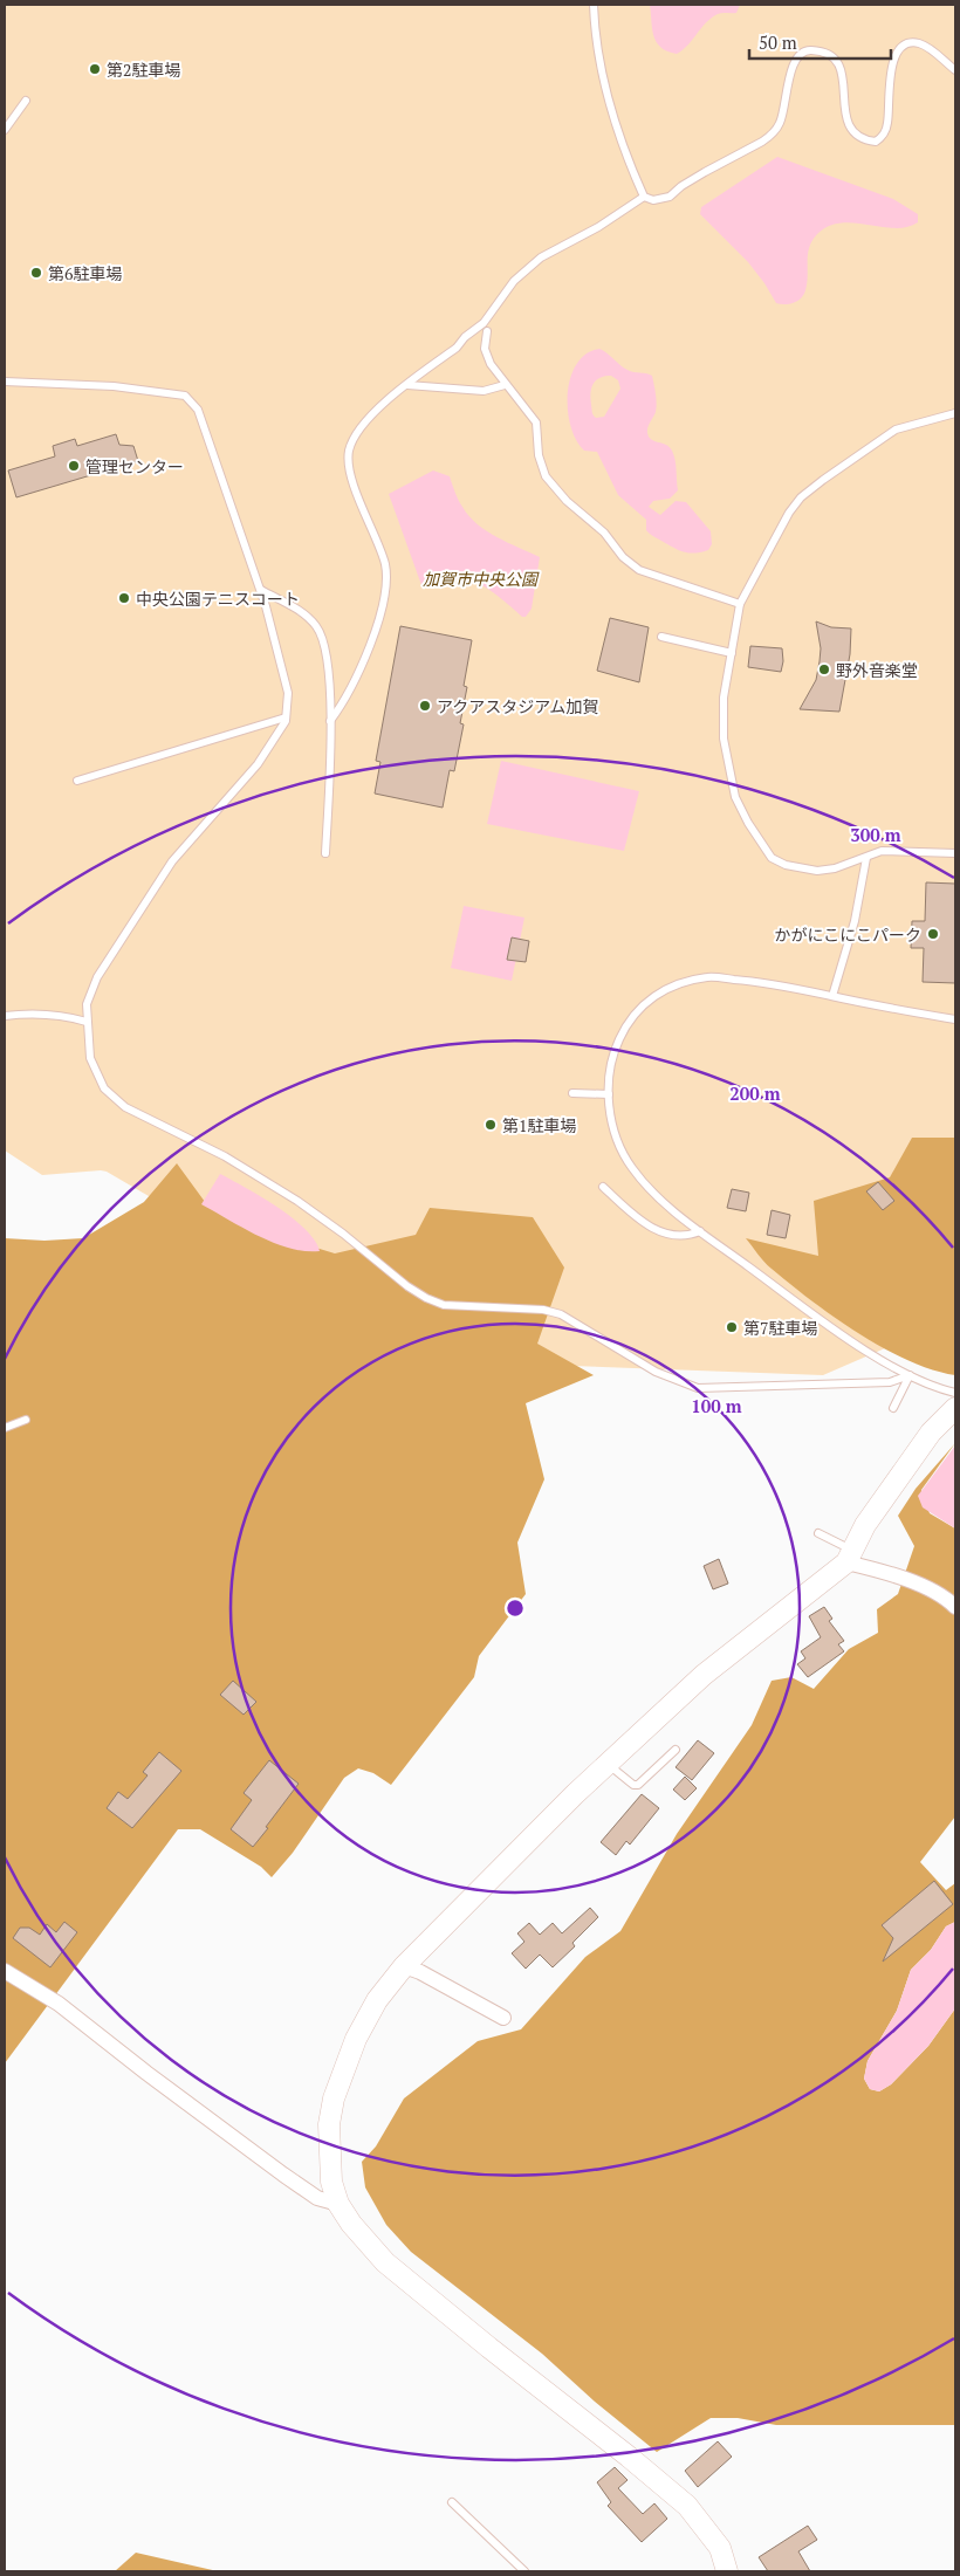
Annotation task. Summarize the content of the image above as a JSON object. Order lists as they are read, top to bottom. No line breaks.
{"parks":["加賀市中央公園"],"places":["第2駐車場","第6駐車場","管理センター","中央公園テニスコート","野外音楽堂","アクアスタジアム加賀","かがにこにこパーク","第1駐車場","第7駐車場"],"scale_bar":"50 m","rings":["300 m","200 m","100 m"]}
